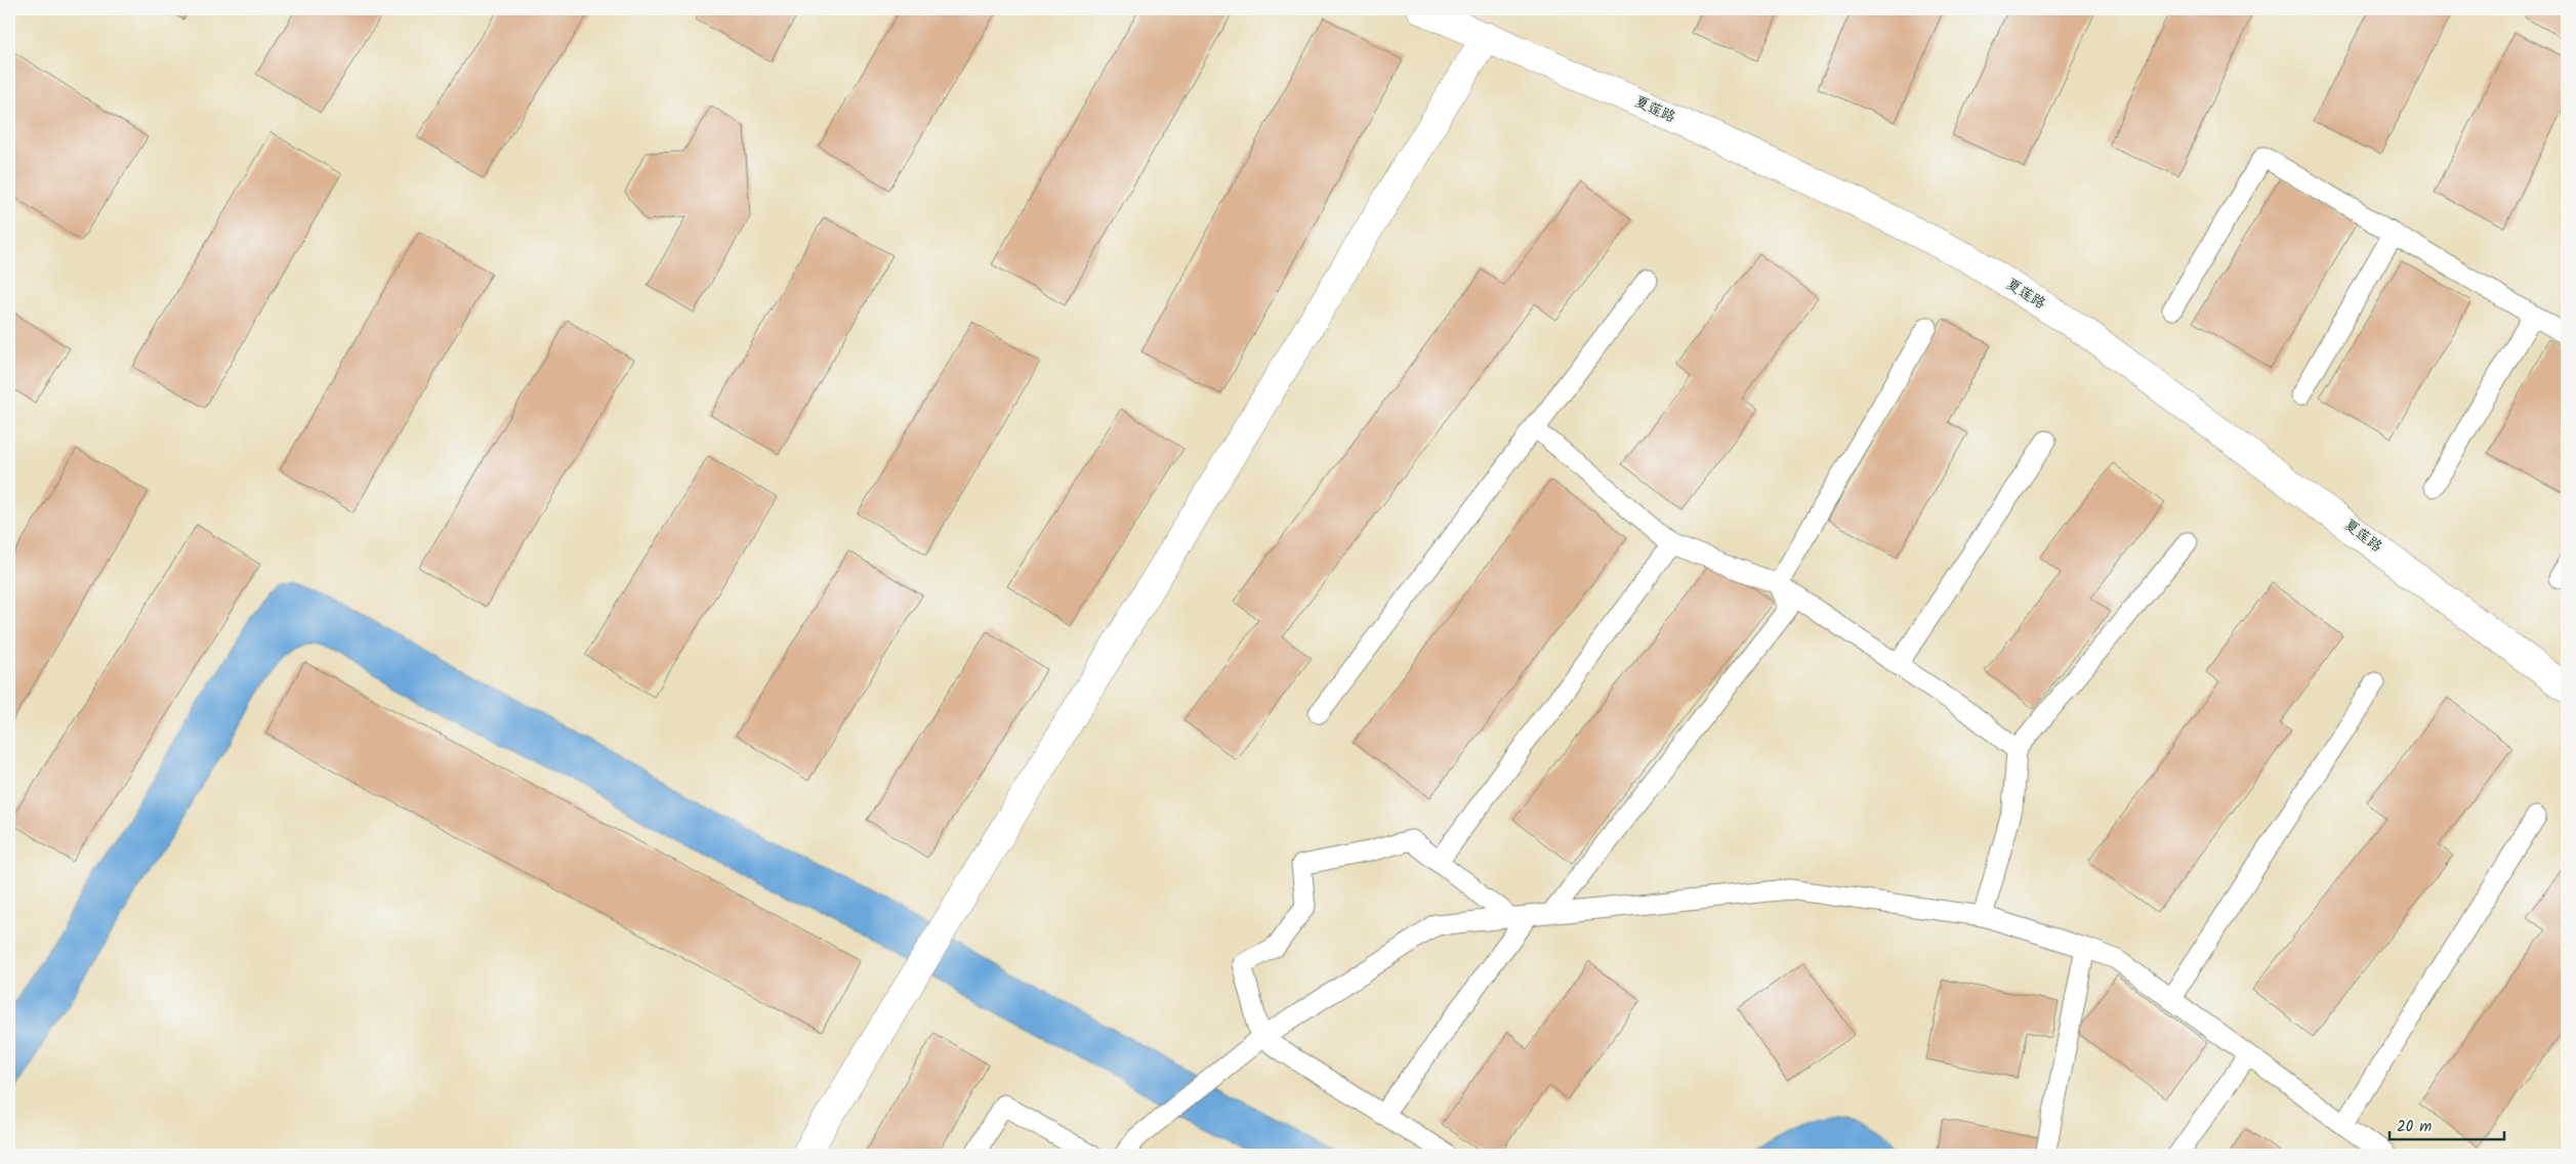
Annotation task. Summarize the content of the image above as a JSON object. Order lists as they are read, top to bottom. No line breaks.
{"streets":{"street":["夏莲路"]},"scale_bar":"20 m"}
